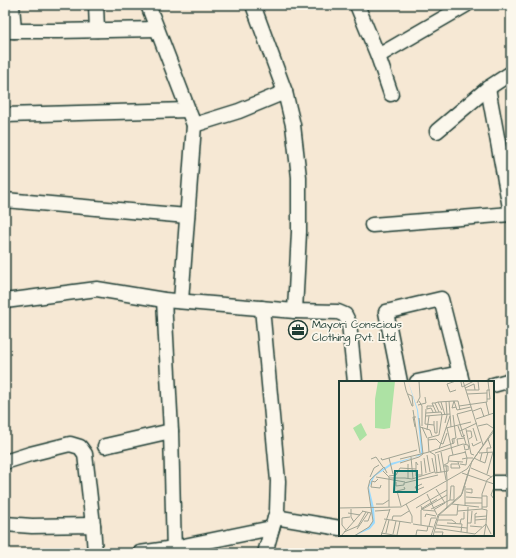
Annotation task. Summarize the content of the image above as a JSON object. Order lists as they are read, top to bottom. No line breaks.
{"places":{"office":["Mayori Conscious Clothing Pvt. Ltd."]}}
